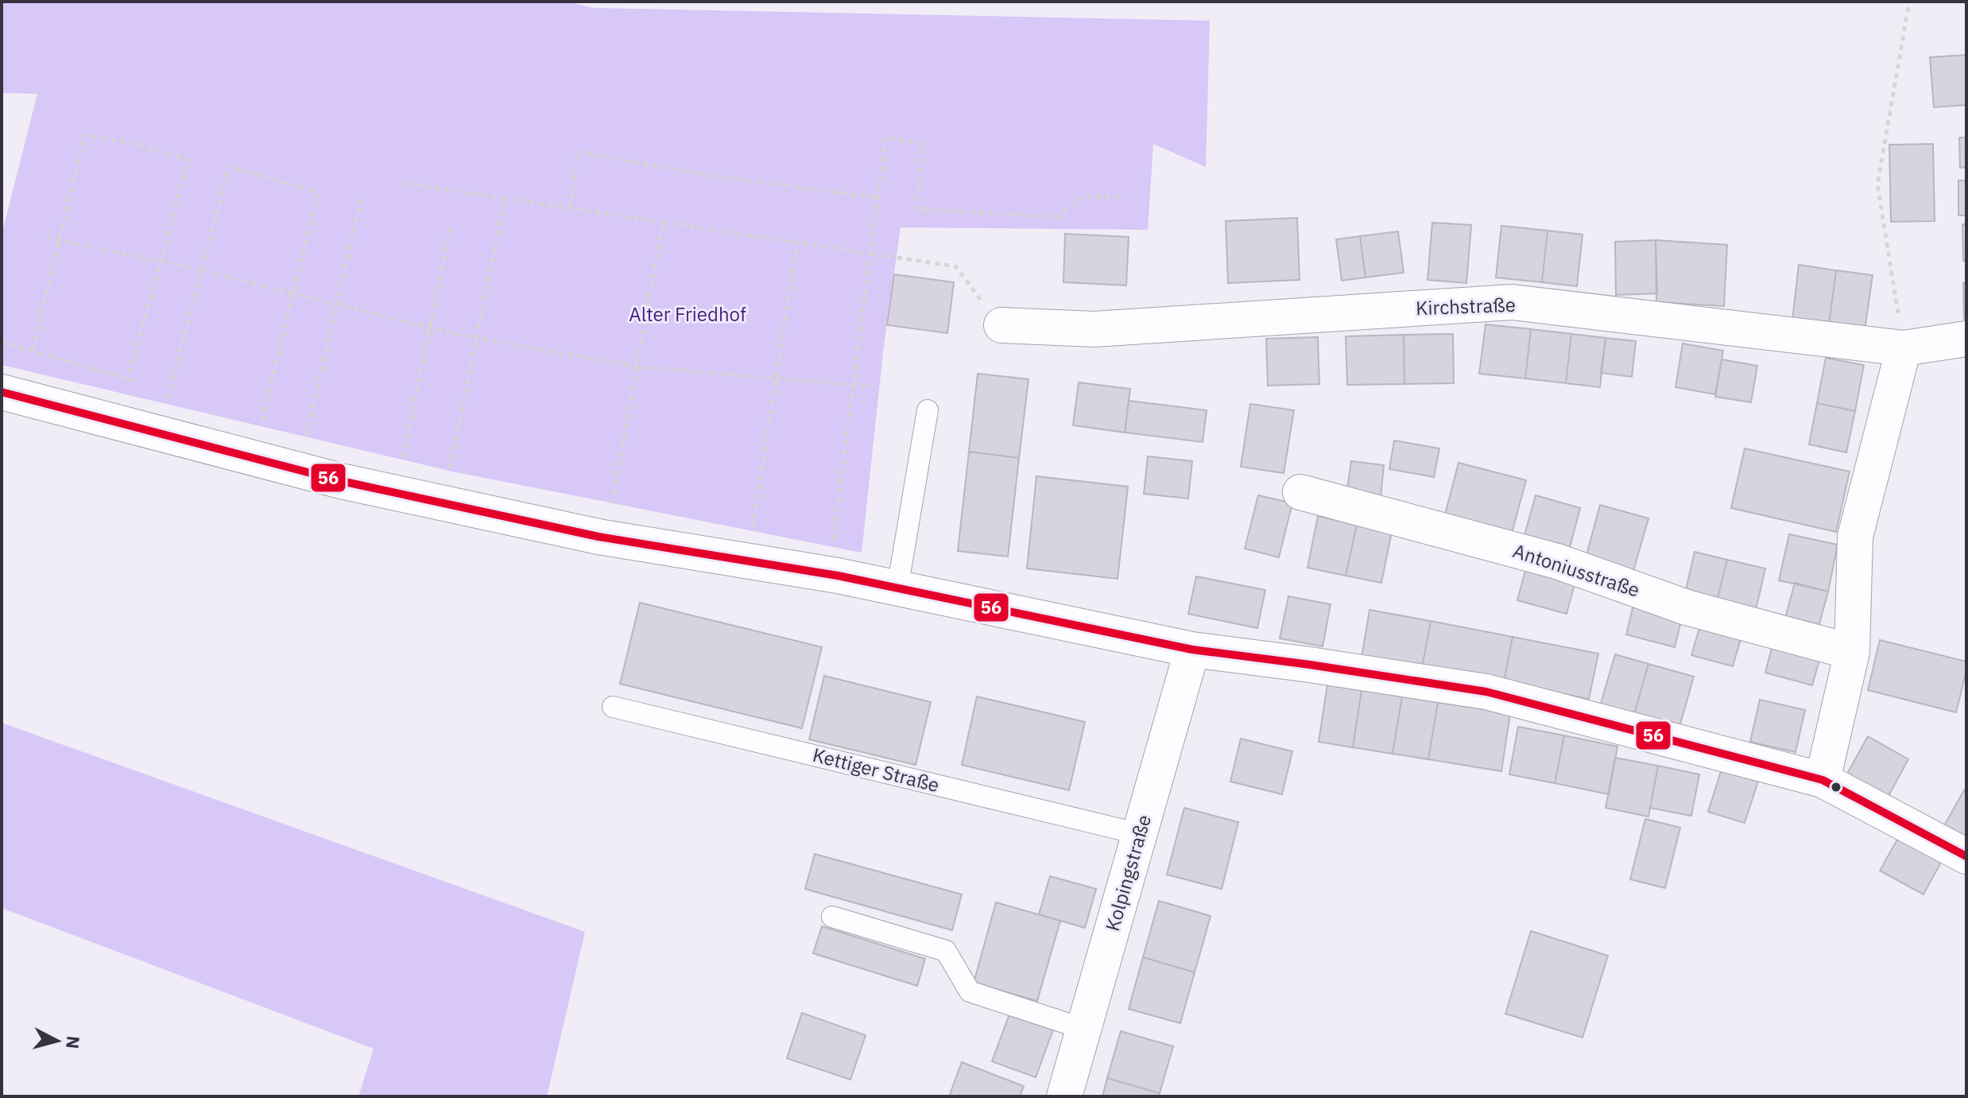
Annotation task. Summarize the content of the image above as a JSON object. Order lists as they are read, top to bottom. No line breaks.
{"streets":{"street":["Kirchstraße","Antoniusstraße","Kolpingstraße"],"lane":["Kettiger Straße"]},"crossings":[["Kettiger Straße","Kolpingstraße"]],"parks":["Alter Friedhof"],"lines":["transit line 56"],"north":"right"}
